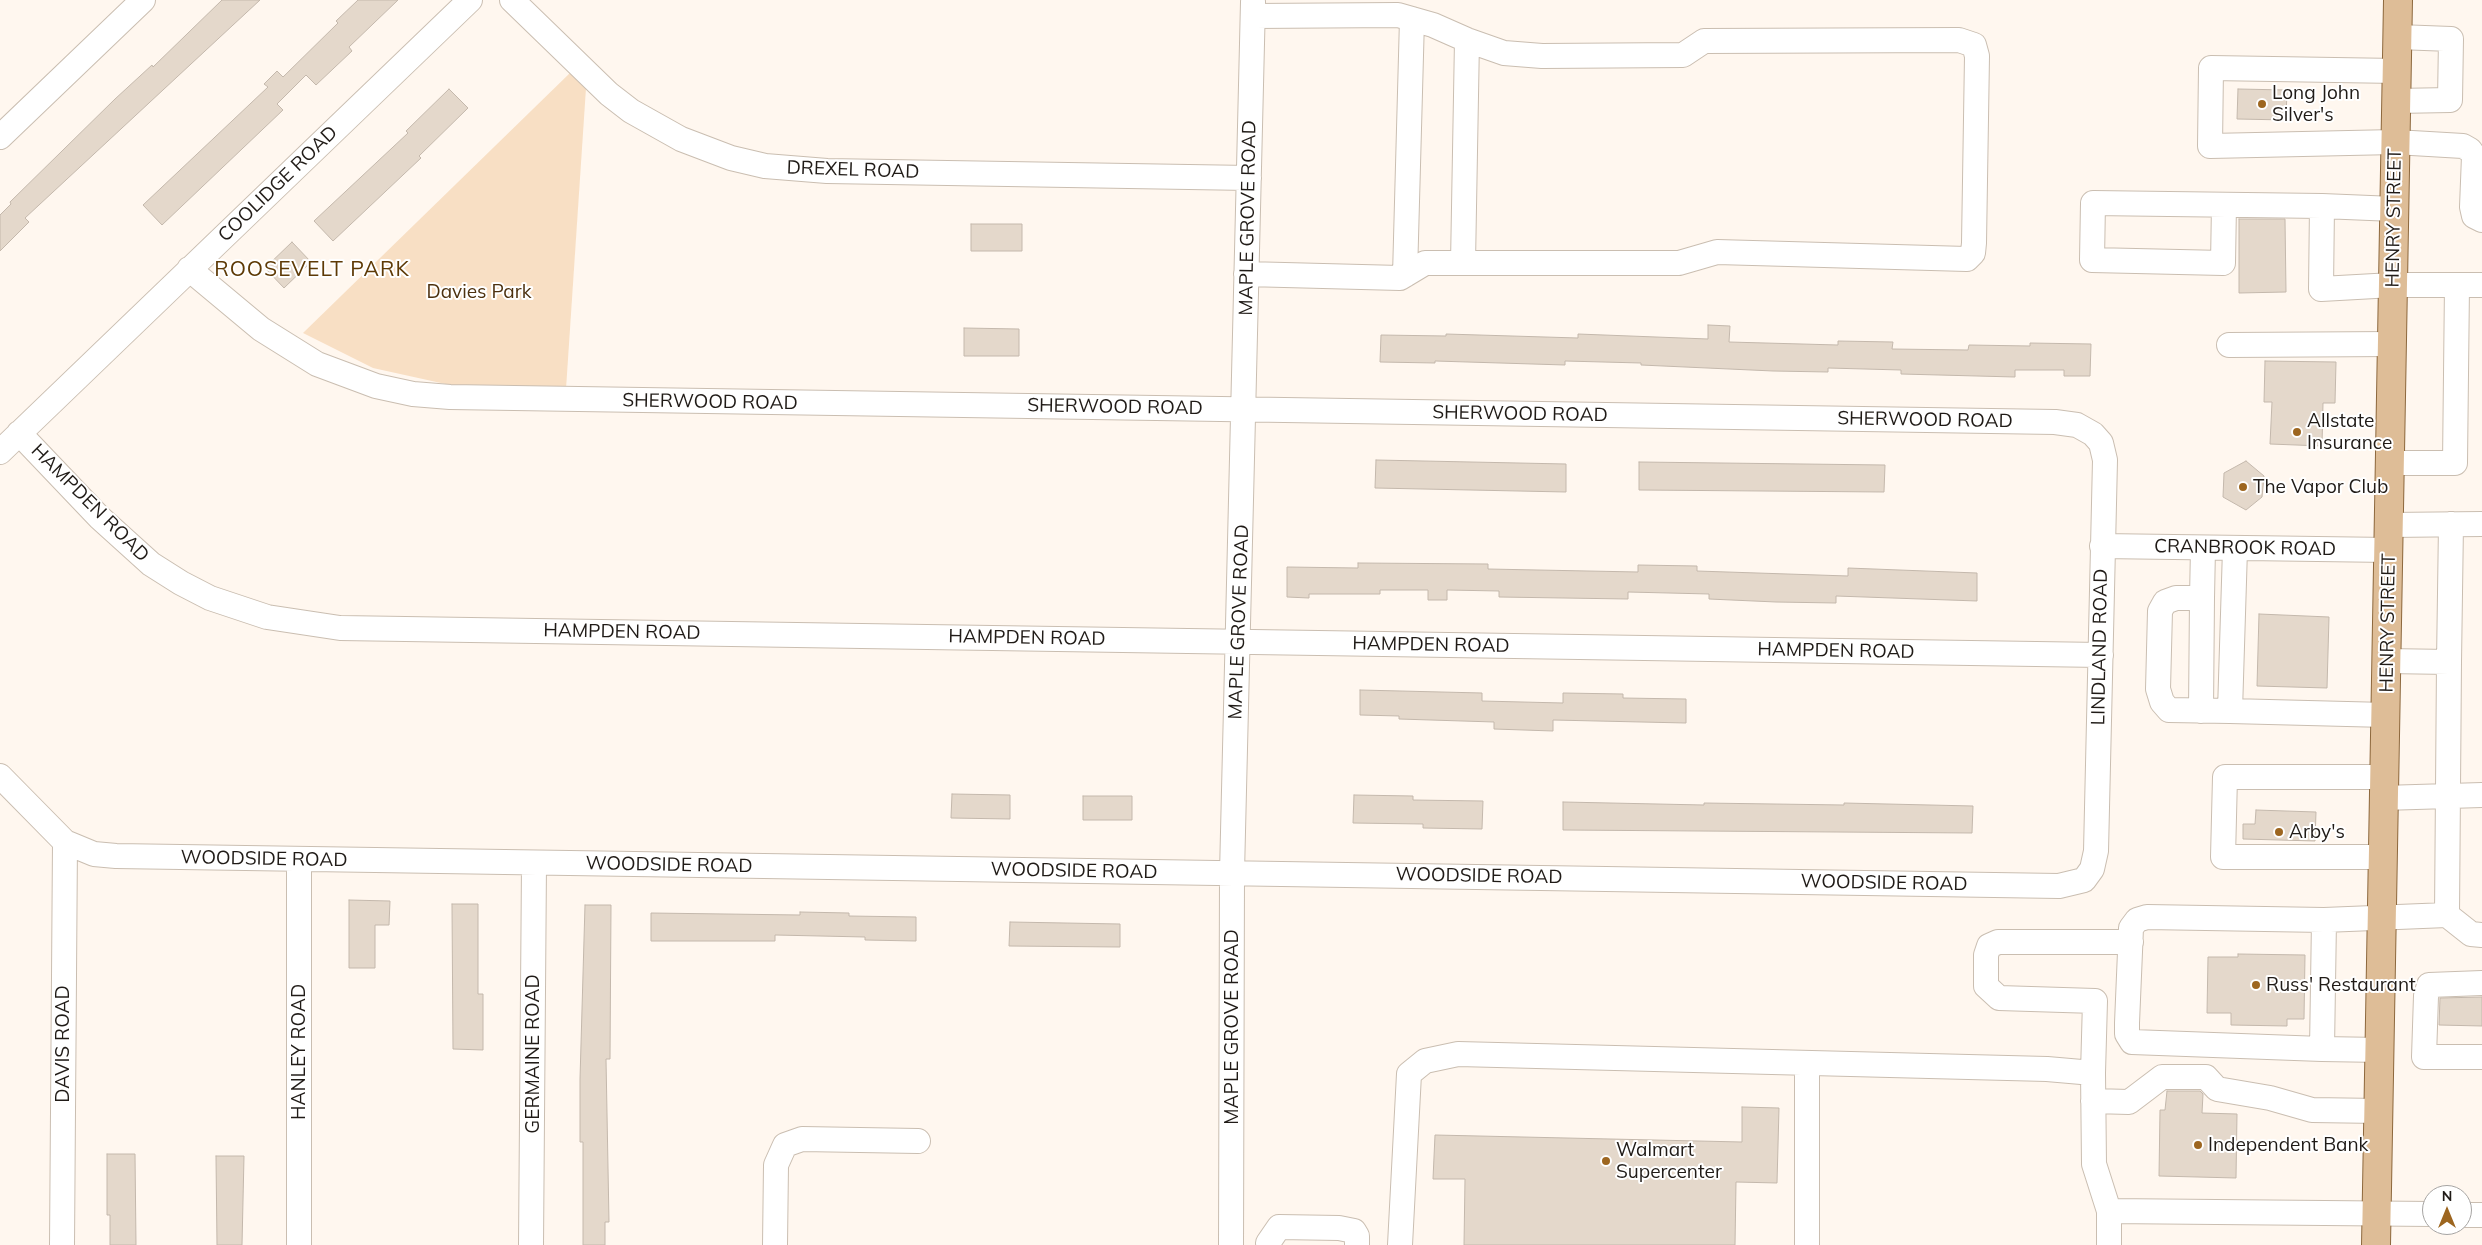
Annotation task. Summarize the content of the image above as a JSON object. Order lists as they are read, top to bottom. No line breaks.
{"streets":{"main road":["HENRY STREET"],"street":["DREXEL ROAD","COOLIDGE ROAD","MAPLE GROVE ROAD","SHERWOOD ROAD","HAMPDEN ROAD","CRANBROOK ROAD","LINDLAND ROAD","WOODSIDE ROAD","DAVIS ROAD","HANLEY ROAD","GERMAINE ROAD"]},"crossings":[["DREXEL ROAD","MAPLE GROVE ROAD"],["COOLIDGE ROAD","SHERWOOD ROAD"],["COOLIDGE ROAD","HAMPDEN ROAD"],["MAPLE GROVE ROAD","SHERWOOD ROAD"],["MAPLE GROVE ROAD","HAMPDEN ROAD"],["MAPLE GROVE ROAD","WOODSIDE ROAD"],["HENRY STREET","CRANBROOK ROAD"],["SHERWOOD ROAD","LINDLAND ROAD"],["HAMPDEN ROAD","LINDLAND ROAD"],["CRANBROOK ROAD","LINDLAND ROAD"],["LINDLAND ROAD","WOODSIDE ROAD"],["WOODSIDE ROAD","DAVIS ROAD"],["WOODSIDE ROAD","HANLEY ROAD"],["WOODSIDE ROAD","GERMAINE ROAD"]],"districts":["ROOSEVELT PARK"],"parks":["Davies Park"],"places":["Long John Silver's","Allstate Insurance","The Vapor Club","Arby's","Russ' Restaurant","Independent Bank","Walmart Supercenter"],"north":"top"}
